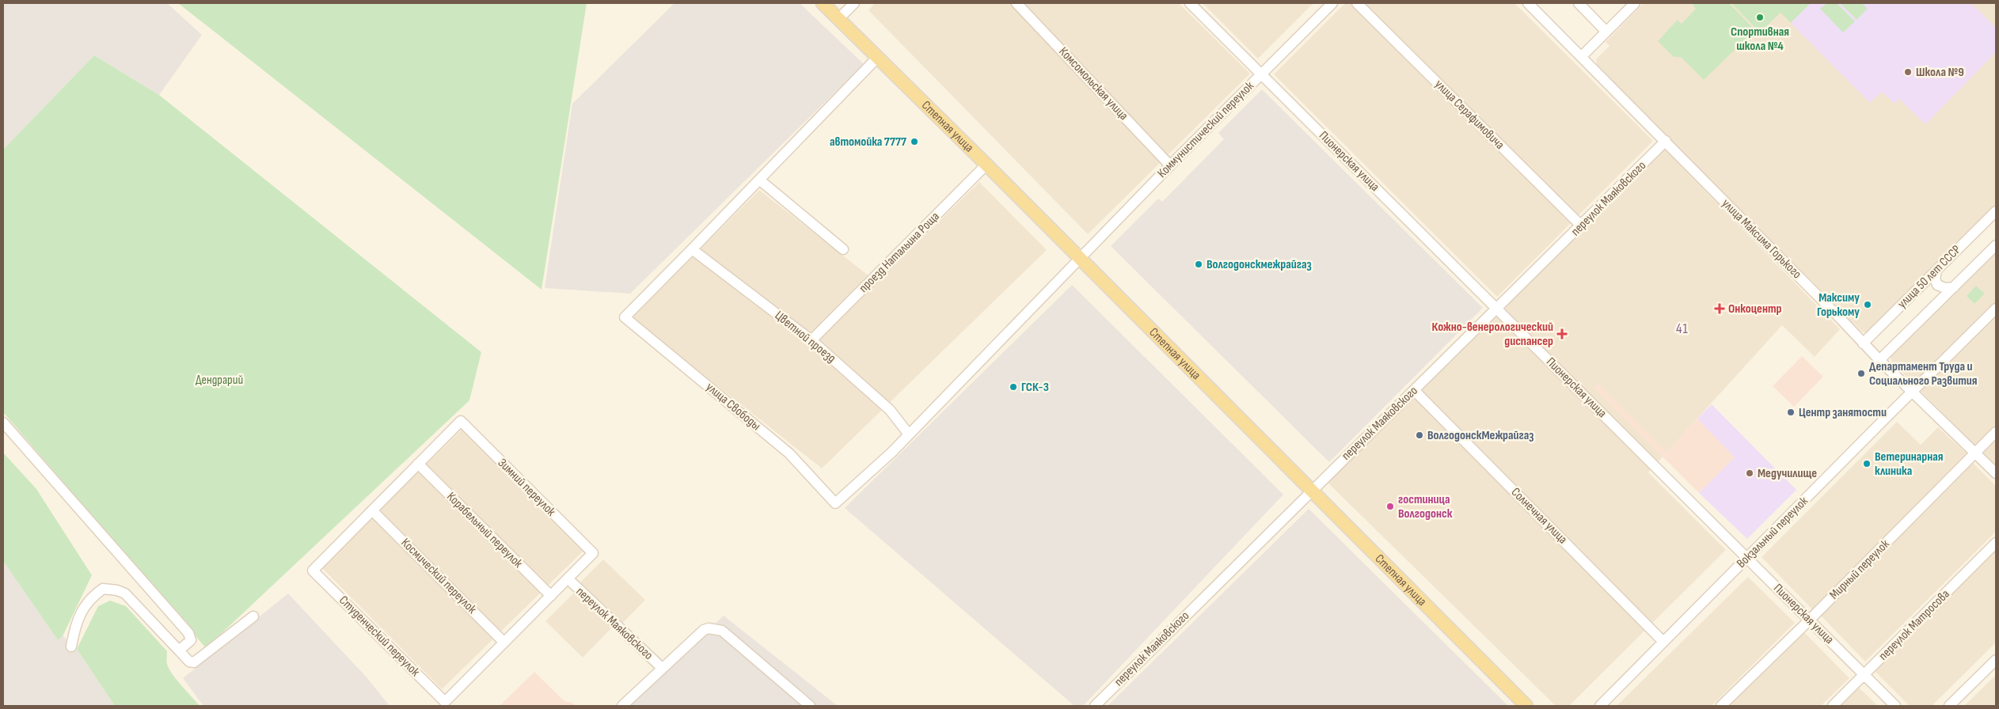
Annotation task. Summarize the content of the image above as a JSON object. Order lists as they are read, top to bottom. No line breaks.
{"streets":{"main road":["Степная улица"],"street":["Комсомольская улица","улица Серафимовича","Коммунистический переулок","Пионерская улица","переулок Маяковского","улица Максима Горького","проезд Натальина Роща","улица 50 лет СССР","Цветной проезд","улица Свободы","Зимний переулок","Солнечная улица","Корабельный переулок","Вокзальный переулок","Мирный переулок","Космический переулок","переулок Матросова","Студенческий переулок"]},"crossings":[["Комсомольская улица","Коммунистический переулок"],["улица Серафимовича","переулок Маяковского"],["Степная улица","Коммунистический переулок"],["Степная улица","переулок Маяковского"],["Степная улица","проезд Натальина Роща"],["Коммунистический переулок","Пионерская улица"],["Коммунистический переулок","Цветной проезд"],["Коммунистический переулок","улица Свободы"],["Пионерская улица","переулок Маяковского"],["Пионерская улица","Вокзальный переулок"],["Пионерская улица","Мирный переулок"],["Пионерская улица","переулок Матросова"],["переулок Маяковского","улица Максима Горького"],["переулок Маяковского","Зимний переулок"],["переулок Маяковского","Солнечная улица"],["улица Максима Горького","улица 50 лет СССР"],["улица Максима Горького","Вокзальный переулок"],["улица Максима Горького","Мирный переулок"],["проезд Натальина Роща","Цветной проезд"],["Цветной проезд","улица Свободы"],["Зимний переулок","Корабельный переулок"],["Солнечная улица","Вокзальный переулок"],["Космический переулок","Студенческий переулок"]],"districts":["41"],"parks":["Дендрарий"],"places":{"other":["Спортивная школа №4","Школа №9","автомойка 7777","Волгодонскмежрайгаз","Максиму Горькому","Департамент Труда и Социального Развития","ГСК-3","Центр занятости","ВолгодонскМежрайгаз","Ветеринарная клиника","Медучилище","гостиница Волгодонск"],"health":["Онкоцентр","Кожно-венерологический диспансер"]}}
